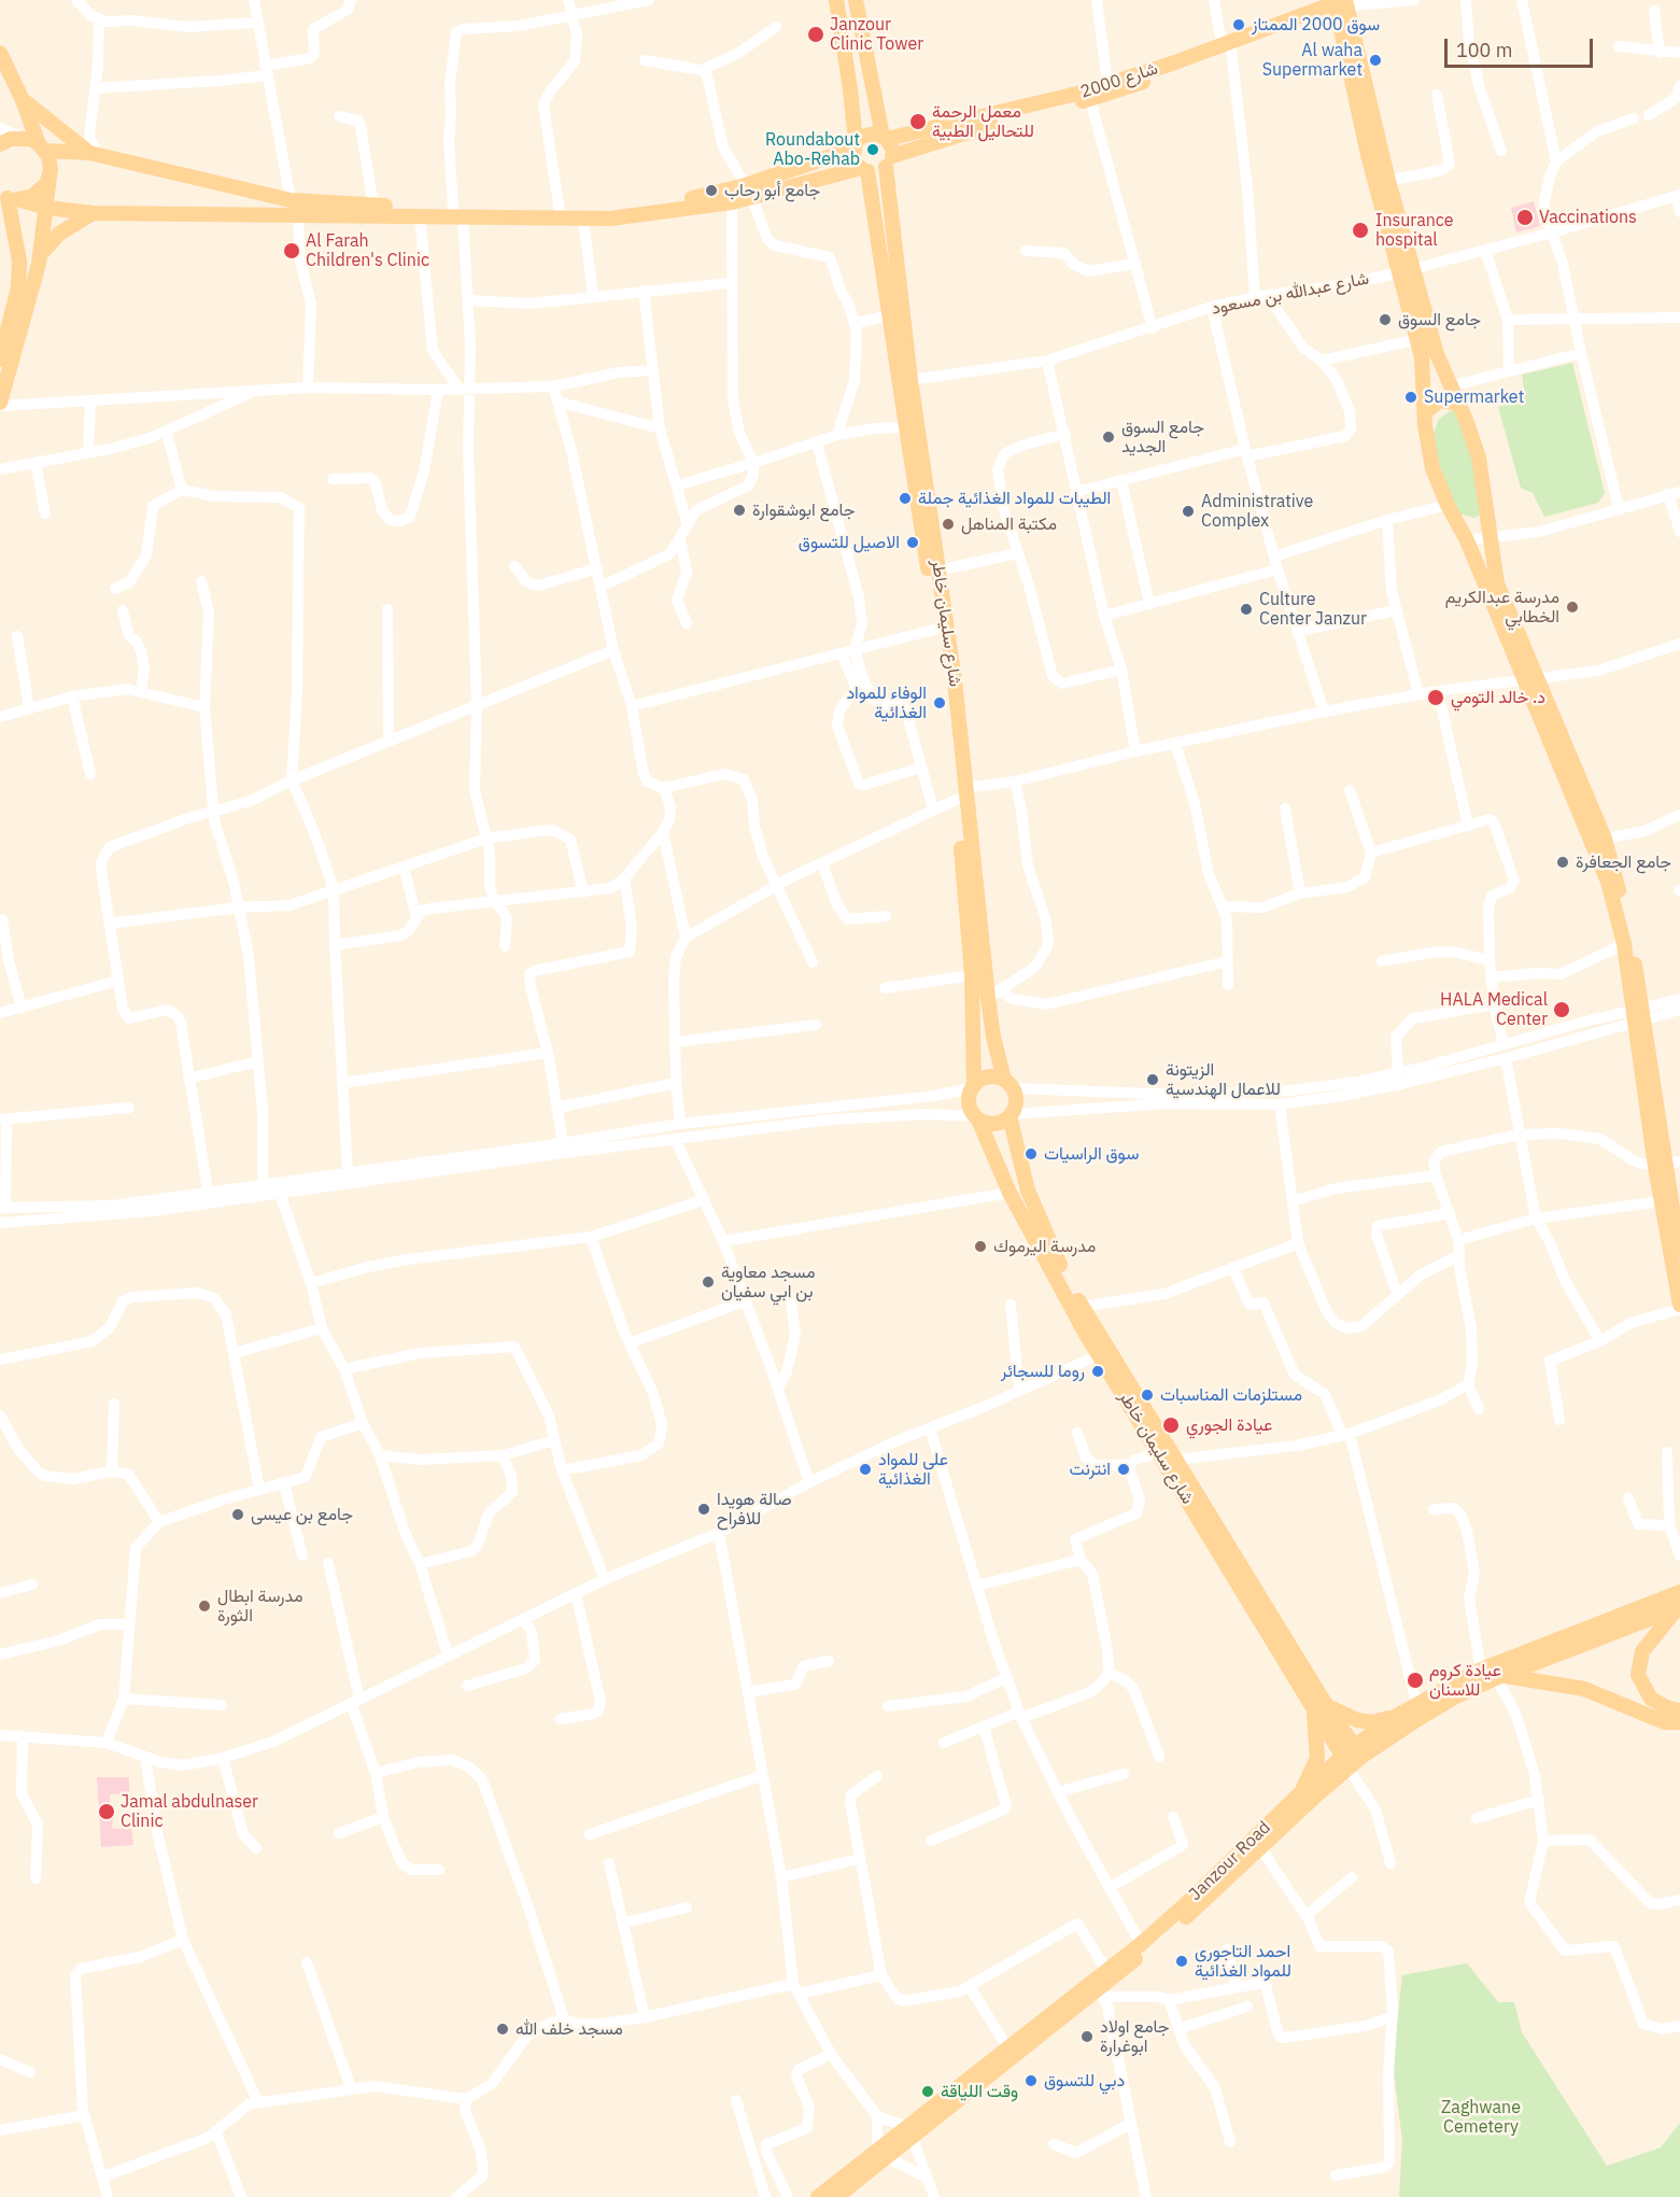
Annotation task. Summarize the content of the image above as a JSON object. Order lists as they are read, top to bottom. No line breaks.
{"streets":{"main road":["شارع 2000","شارع سليمان خاطر","Janzour Road"],"street":["شارع عبدالله بن مسعود"]},"crossings":[["شارع 2000","شارع سليمان خاطر"],["شارع عبدالله بن مسعود","شارع سليمان خاطر"],["شارع سليمان خاطر","Janzour Road"]],"parks":["Zaghwane Cemetery"],"places":["سوق 2000 الممتاز","Janzour Clinic Tower","Al waha Supermarket","معمل الرحمة للتحاليل الطبية","Roundabout Abo-Rehab","جامع أبو رحاب","Vaccinations","Insurance hospital","Al Farah Children's Clinic","جامع السوق","Supermarket","جامع السوق الجديد","الطيبات للمواد الغذائية جملة","جامع ابوشقوارة","Administrative Complex","مكتبة المناهل","الاصيل للتسوق","مدرسة عبدالكريم الخطابي","Culture Center Janzur","د. خالد التومي","الوفاء للمواد الغذائية","جامع الجعافرة","HALA Medical Center","الزيتونة للاعمال الهندسية","سوق الراسيات","مدرسة اليرموك","مسجد معاوية بن ابي سفيان","روما للسجائر","مستلزمات المناسبات","عيادة الجوري","علي للمواد الغذائية","انترنت","صالة هويدا للافراح","جامع بن عيسى","مدرسة ابطال الثورة","عيادة كروم للاسنان","Jamal abdulnaser Clinic","احمد التاجوري للمواد الغذائية","مسجد خلف الله","جامع اولاد ابوغرارة","دبي للتسوق","وقت اللياقة"],"scale_bar":"100 m"}
